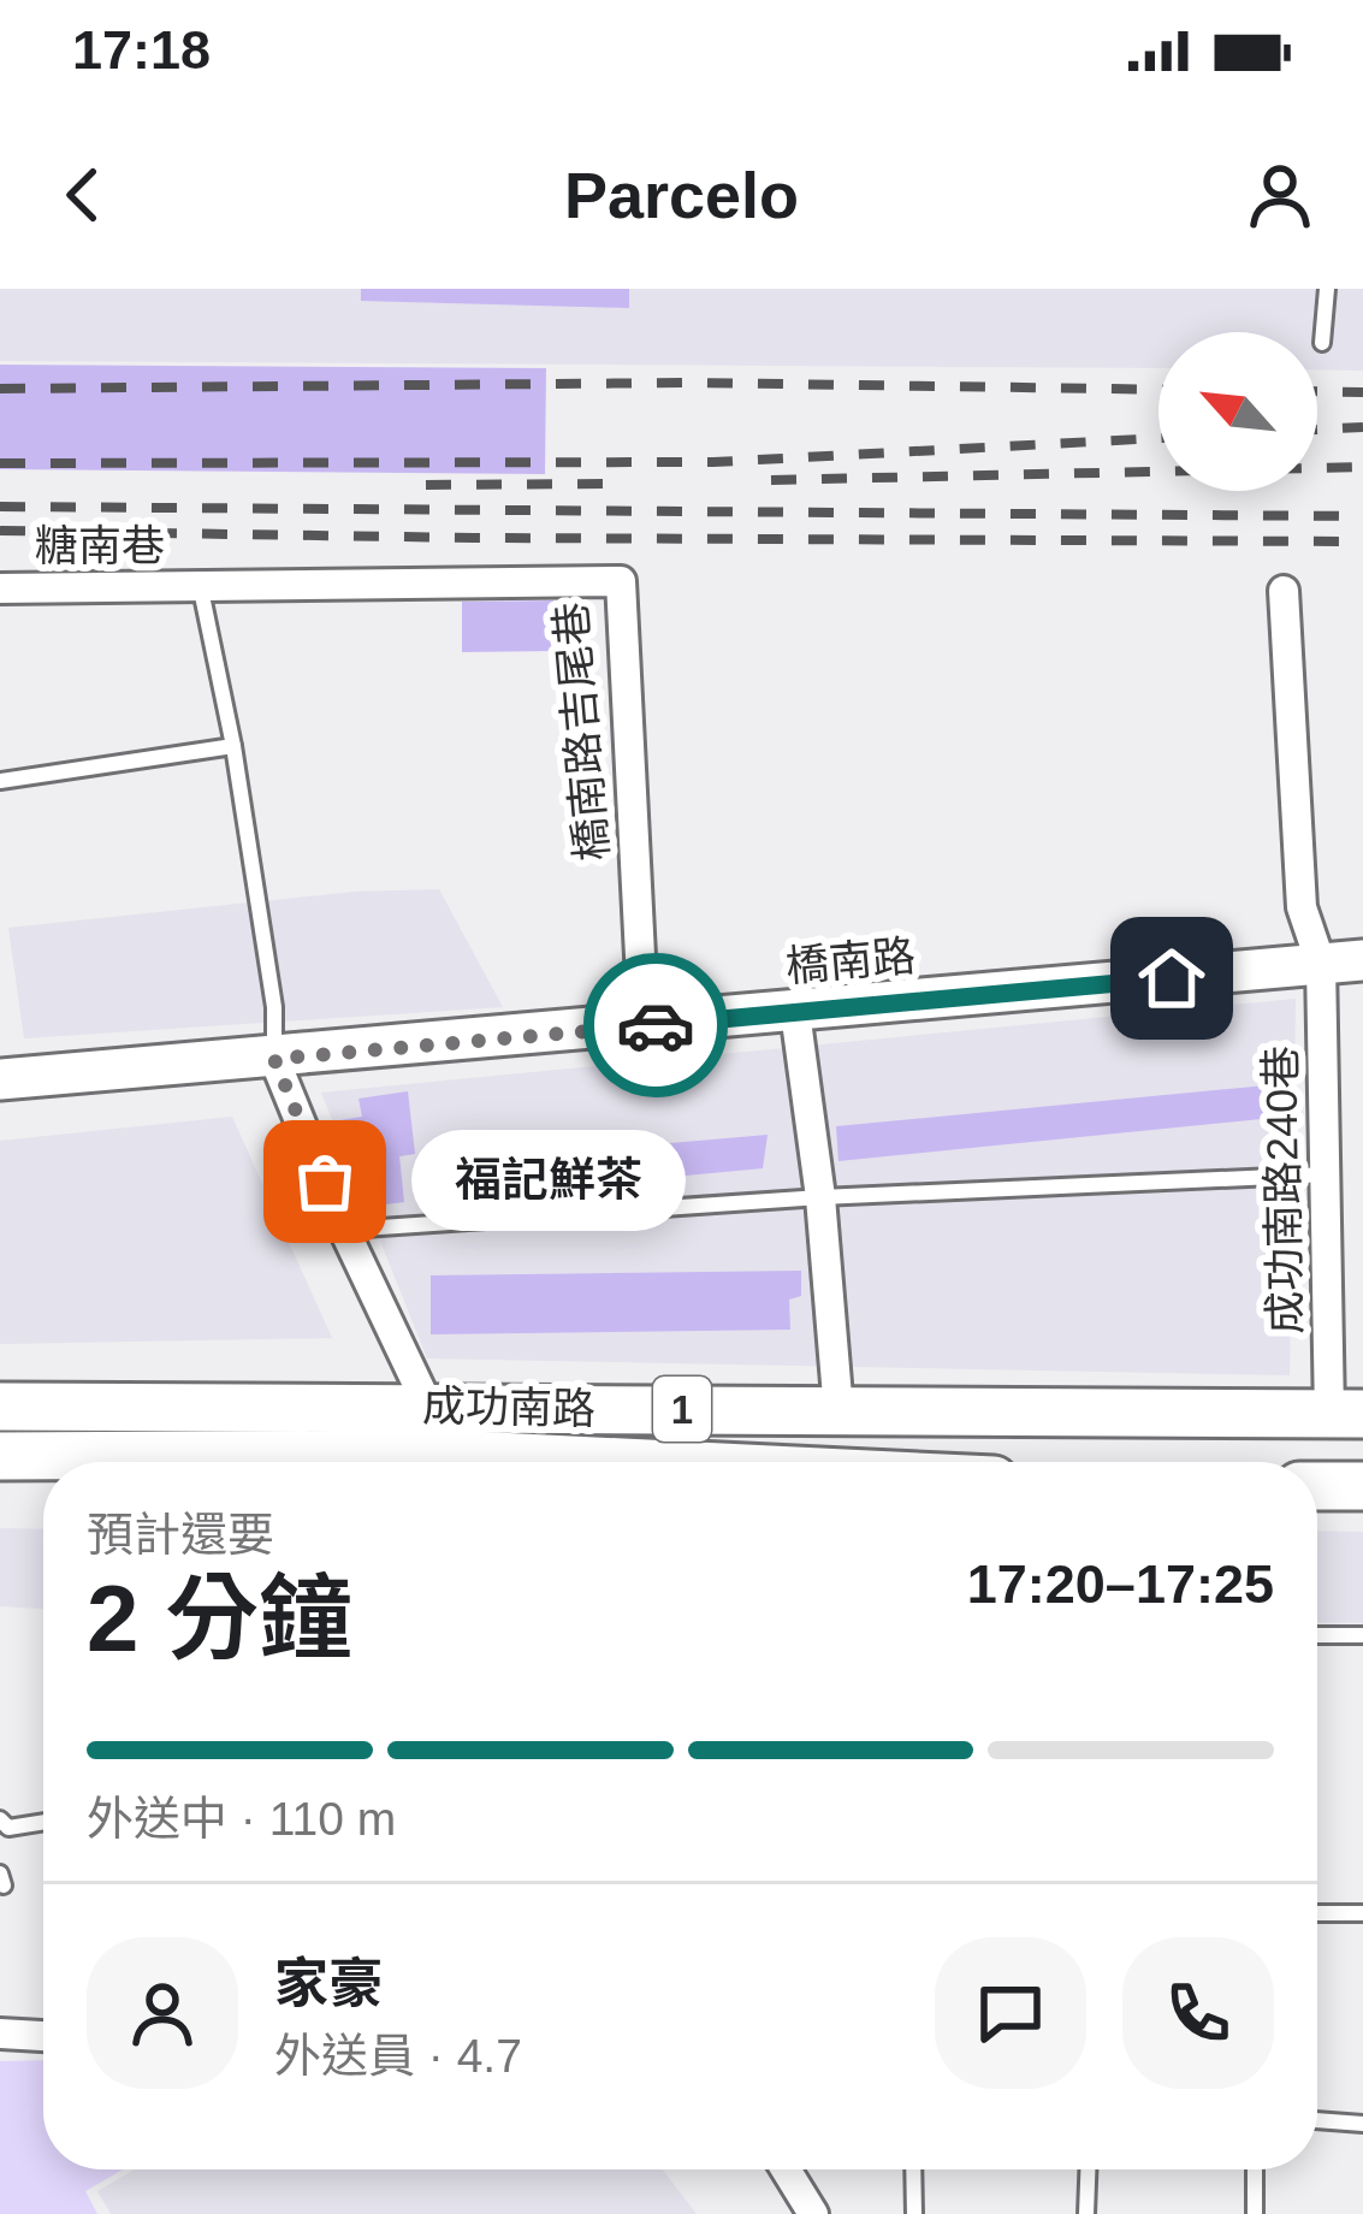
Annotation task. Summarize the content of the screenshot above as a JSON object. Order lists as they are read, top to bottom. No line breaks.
{"streets":{"main road":["成功南路","1"],"street":["糖南巷","橋南路吉尾巷","橋南路","成功南路240巷"]},"crossings":[["糖南巷","橋南路吉尾巷"],["橋南路吉尾巷","橋南路"],["橋南路","成功南路240巷"],["成功南路240巷","成功南路"]],"places":["福記鮮茶"],"north":"top left","page":{"status":"17:18","header":"Parcelo","bubble":"福記鮮茶","heading":["2 分鐘","預計還要","17:20–17:25"],"panel":["家豪","外送員 · 4.7"],"bar":"外送中 · 110 m"}}
